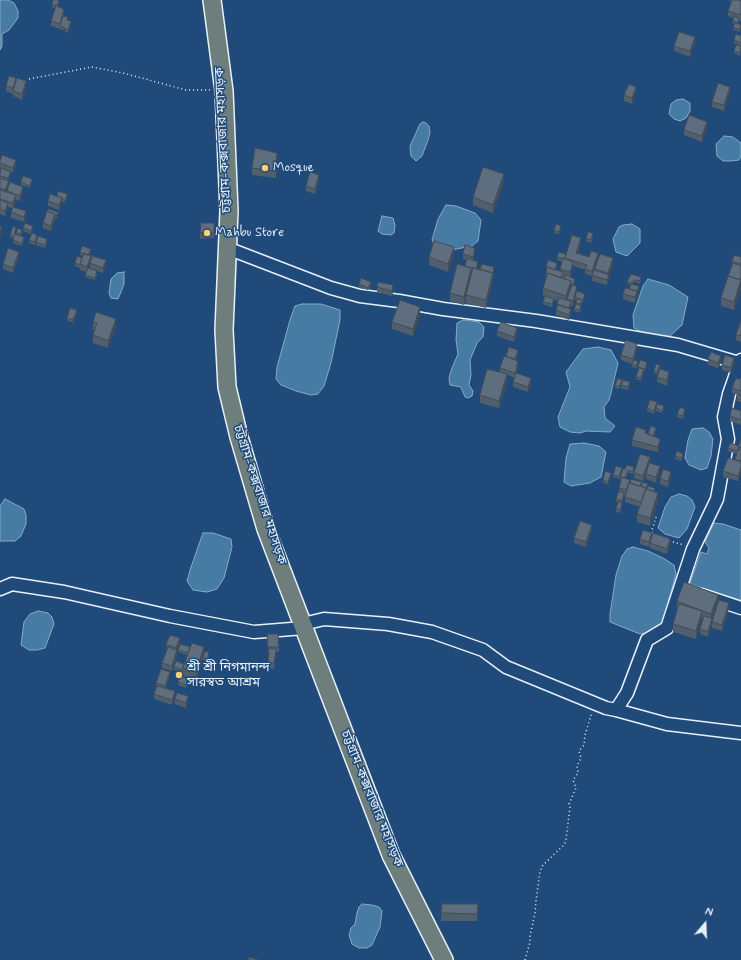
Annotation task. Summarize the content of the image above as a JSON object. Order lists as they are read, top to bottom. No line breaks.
{"streets":{"highway":["চট্টগ্রাম-কক্সবাজার মহাসড়ক"]},"places":["Mosque","Mahbu Store","শ্রী শ্রী নিগমানন্দ সারস্বত আশ্রম"],"north":"top"}
